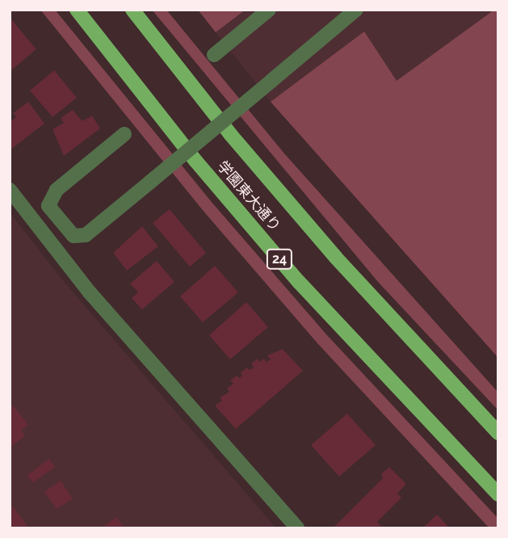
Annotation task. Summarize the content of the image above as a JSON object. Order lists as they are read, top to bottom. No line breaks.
{"streets":{"main road":["学園東大通り","24"]}}
